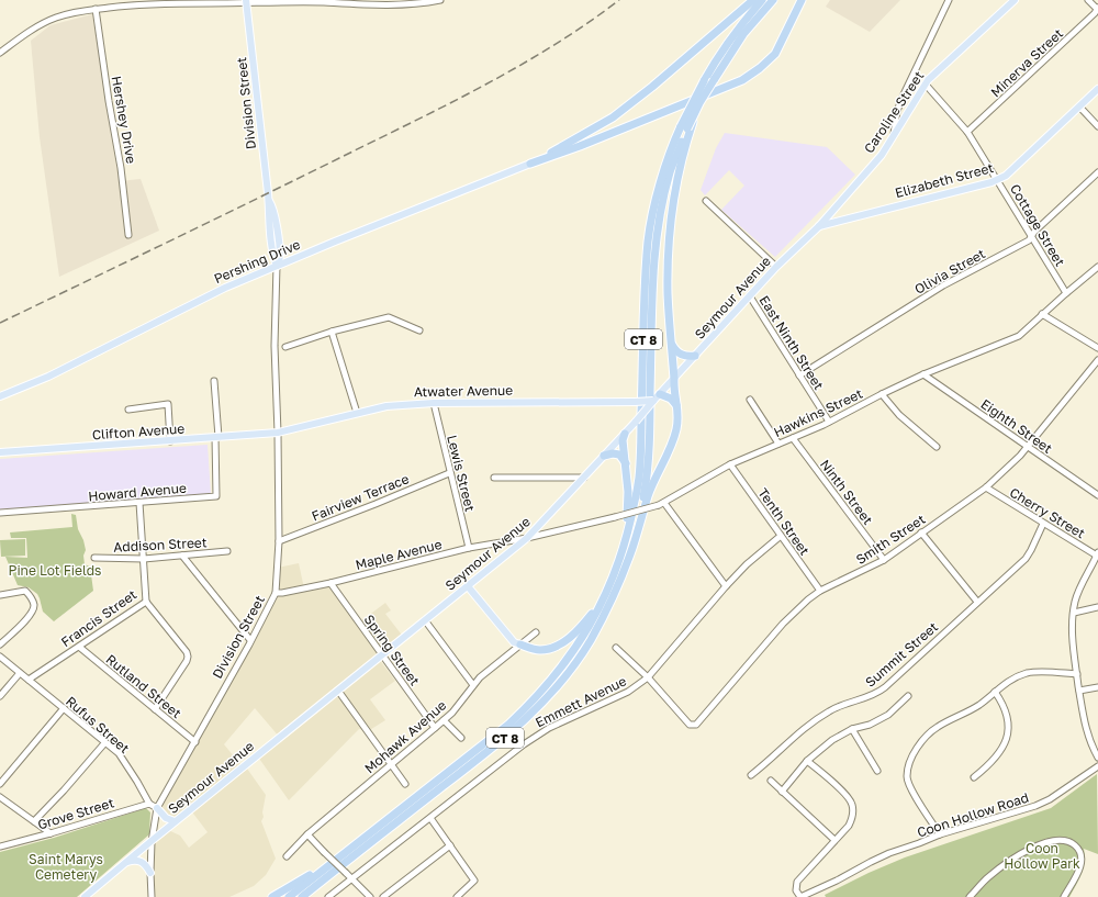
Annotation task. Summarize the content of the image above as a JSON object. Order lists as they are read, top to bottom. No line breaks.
{"streets":{"highway":["CT 8"],"main road":["Division Street","Caroline Street","Elizabeth Street","Pershing Drive","Seymour Avenue","Atwater Avenue","Clifton Avenue"],"street":["Minerva Street","Hershey Drive","Cottage Street","Olivia Street","East Ninth Street","Hawkins Street","Eighth Street","Lewis Street","Howard Avenue","Ninth Street","Fairview Terrace","Cherry Street","Tenth Street","Smith Street","Addison Street","Maple Avenue","Francis Street","Spring Street","Summit Street","Rutland Street","Emmett Avenue","Rufus Street","Mohawk Avenue","Grove Street","Coon Hollow Road"]},"crossings":[["Minerva Street","Cottage Street"],["Division Street","Pershing Drive"],["Division Street","Seymour Avenue"],["Division Street","Atwater Avenue"],["Division Street","Clifton Avenue"],["Division Street","Fairview Terrace"],["Division Street","Maple Avenue"],["Division Street","Rutland Street"],["Caroline Street","Elizabeth Street"],["Caroline Street","Cottage Street"],["Caroline Street","Seymour Avenue"],["Elizabeth Street","Cottage Street"],["Elizabeth Street","Seymour Avenue"],["Cottage Street","Olivia Street"],["Cottage Street","Hawkins Street"],["Olivia Street","East Ninth Street"],["Seymour Avenue","East Ninth Street"],["Seymour Avenue","Atwater Avenue"],["Seymour Avenue","Hawkins Street"],["Seymour Avenue","Maple Avenue"],["Seymour Avenue","Spring Street"],["East Ninth Street","Hawkins Street"],["Atwater Avenue","Clifton Avenue"],["Atwater Avenue","Lewis Street"],["Hawkins Street","Eighth Street"],["Hawkins Street","Ninth Street"],["Hawkins Street","Tenth Street"],["Hawkins Street","Maple Avenue"],["Eighth Street","Smith Street"],["Clifton Avenue","Howard Avenue"],["Lewis Street","Fairview Terrace"],["Lewis Street","Maple Avenue"],["Howard Avenue","Francis Street"],["Ninth Street","Smith Street"],["Cherry Street","Smith Street"],["Cherry Street","Summit Street"],["Tenth Street","Smith Street"],["Tenth Street","Emmett Avenue"],["Smith Street","Emmett Avenue"],["Addison Street","Francis Street"],["Maple Avenue","Spring Street"],["Francis Street","Rutland Street"],["Francis Street","Rufus Street"],["Spring Street","Mohawk Avenue"],["Rufus Street","Grove Street"]],"parks":["Pine Lot Fields","Coon Hollow Park","Saint Marys Cemetery"]}
